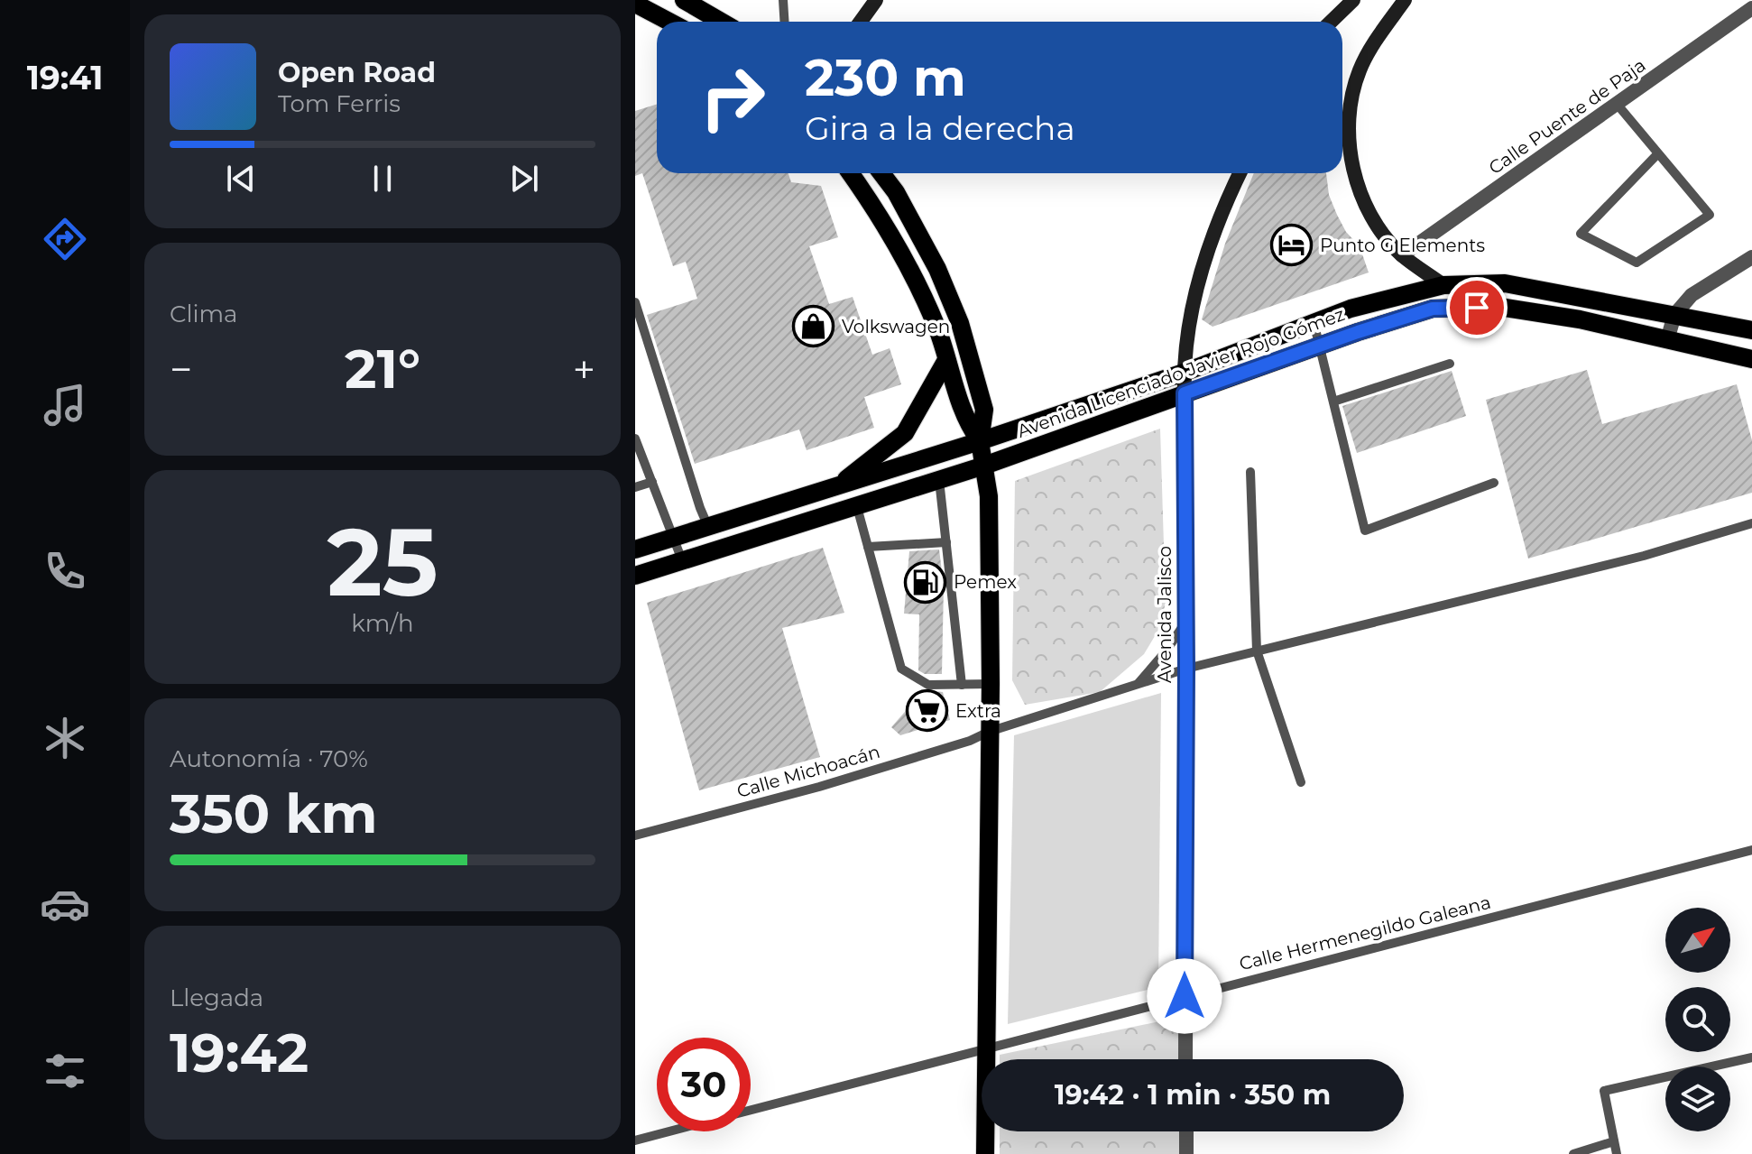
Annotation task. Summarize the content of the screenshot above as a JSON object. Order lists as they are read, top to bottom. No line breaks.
{"streets":{"main road":["Avenida Licenciado Javier Rojo Gómez","Avenida Jalisco"],"street":["Calle Puente de Paja"],"lane":["Calle Michoacán","Calle Hermenegildo Galeana"]},"crossings":[["Avenida Licenciado Javier Rojo Gómez","Avenida Jalisco"],["Avenida Jalisco","Calle Michoacán"],["Avenida Jalisco","Calle Hermenegildo Galeana"]],"places":{"hotel":["Punto G Elements"],"shop":["Volkswagen"],"fuel station":["Pemex"],"supermarket":["Extra"]},"north":"top right","page":{"tabs":"19:41","turn":["230 m","Gira a la derecha"],"song":["Open Road","Tom Ferris"],"tile":["Clima",["25","km/h"],["Autonomía · 70%","350 km"],["Llegada","19:42"]],"heat":["−","21°","+"],"limit":"30","trip":"19:42 · 1 min · 350 m"}}
